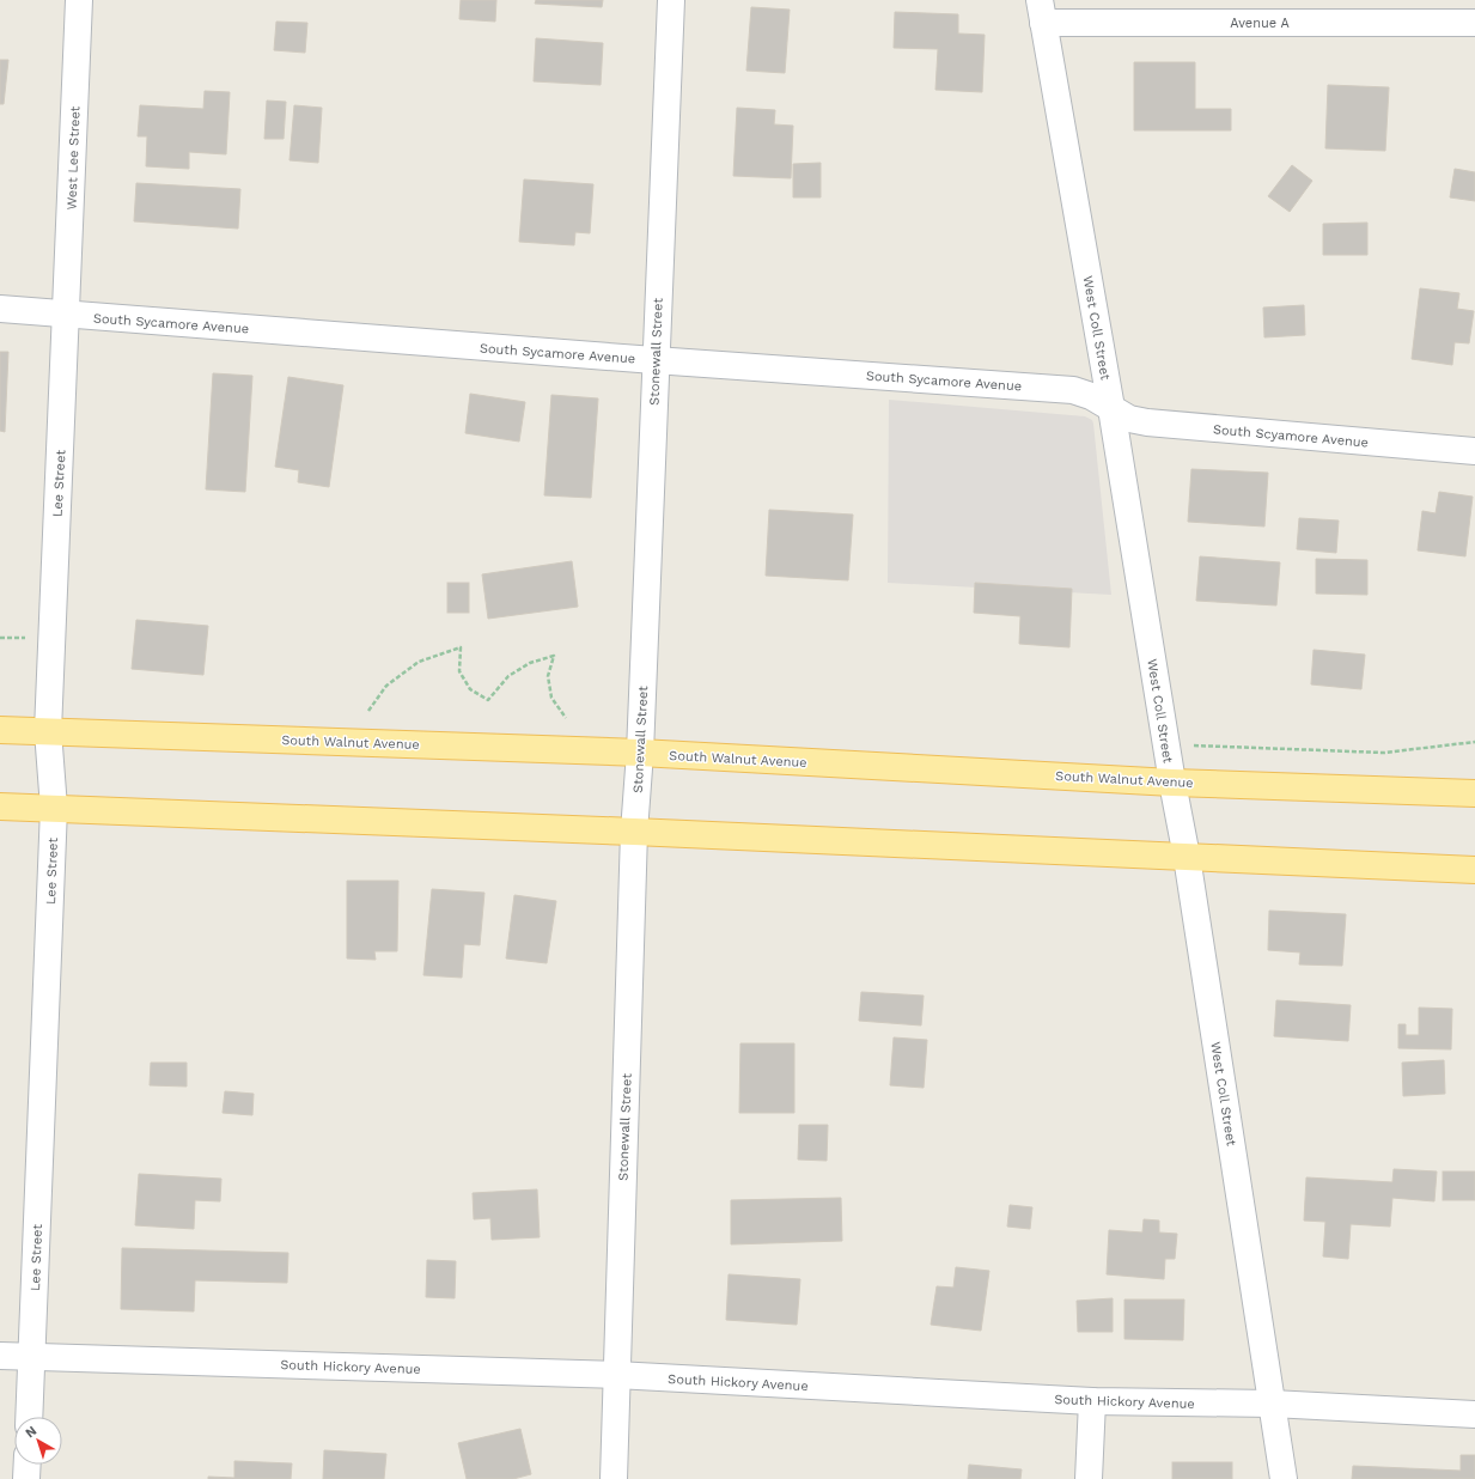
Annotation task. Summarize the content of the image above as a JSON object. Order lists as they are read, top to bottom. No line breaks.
{"streets":{"main road":["South Walnut Avenue"],"street":["Avenue A","West Lee Street","South Sycamore Avenue","West Coll Street","Stonewall Street","South Scyamore Avenue","Lee Street","South Hickory Avenue"]},"crossings":[["Avenue A","West Coll Street"],["West Lee Street","South Sycamore Avenue"],["West Lee Street","Lee Street"],["South Sycamore Avenue","West Coll Street"],["South Sycamore Avenue","Stonewall Street"],["South Sycamore Avenue","South Scyamore Avenue"],["South Sycamore Avenue","Lee Street"],["West Coll Street","South Scyamore Avenue"],["West Coll Street","South Walnut Avenue"],["West Coll Street","South Hickory Avenue"],["Stonewall Street","South Walnut Avenue"],["Stonewall Street","South Hickory Avenue"],["Lee Street","South Walnut Avenue"],["Lee Street","South Hickory Avenue"]],"north":"top left"}
